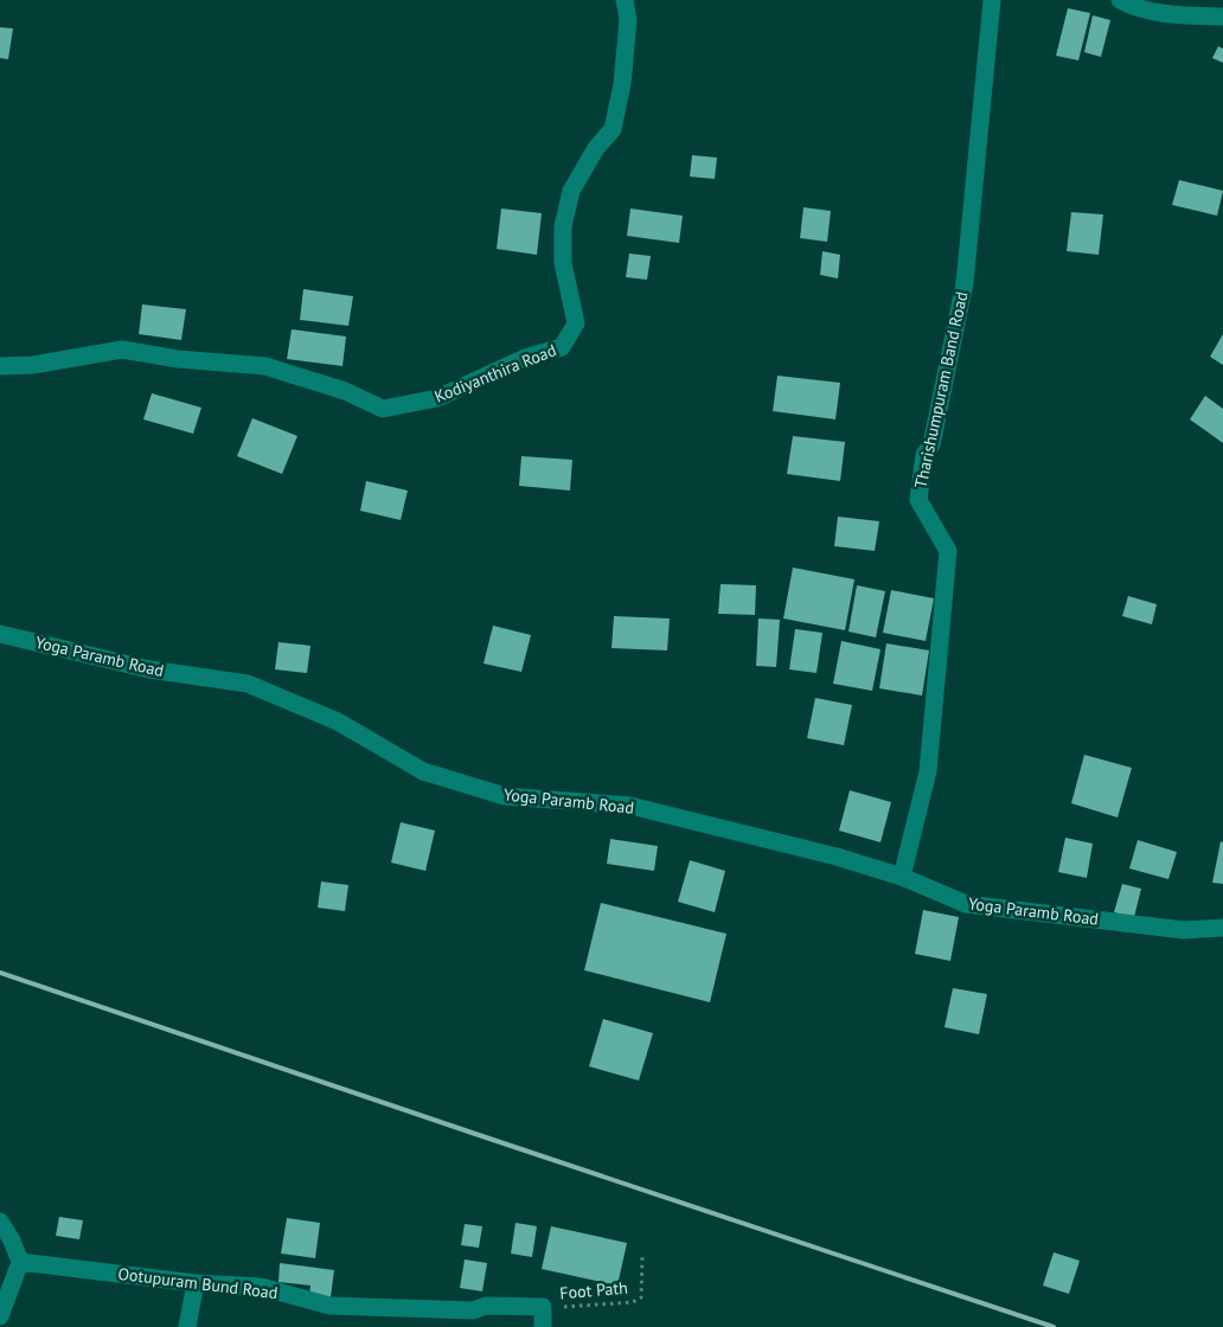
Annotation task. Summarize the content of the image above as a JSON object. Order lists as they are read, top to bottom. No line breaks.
{"streets":{"street":["Kodiyanthira Road","Tharishumpuram Band Road","Yoga Paramb Road","Ootupuram Bund Road"],"path":["Foot Path"]},"crossings":[["Tharishumpuram Band Road","Yoga Paramb Road"],["Ootupuram Bund Road","Foot Path"]]}
